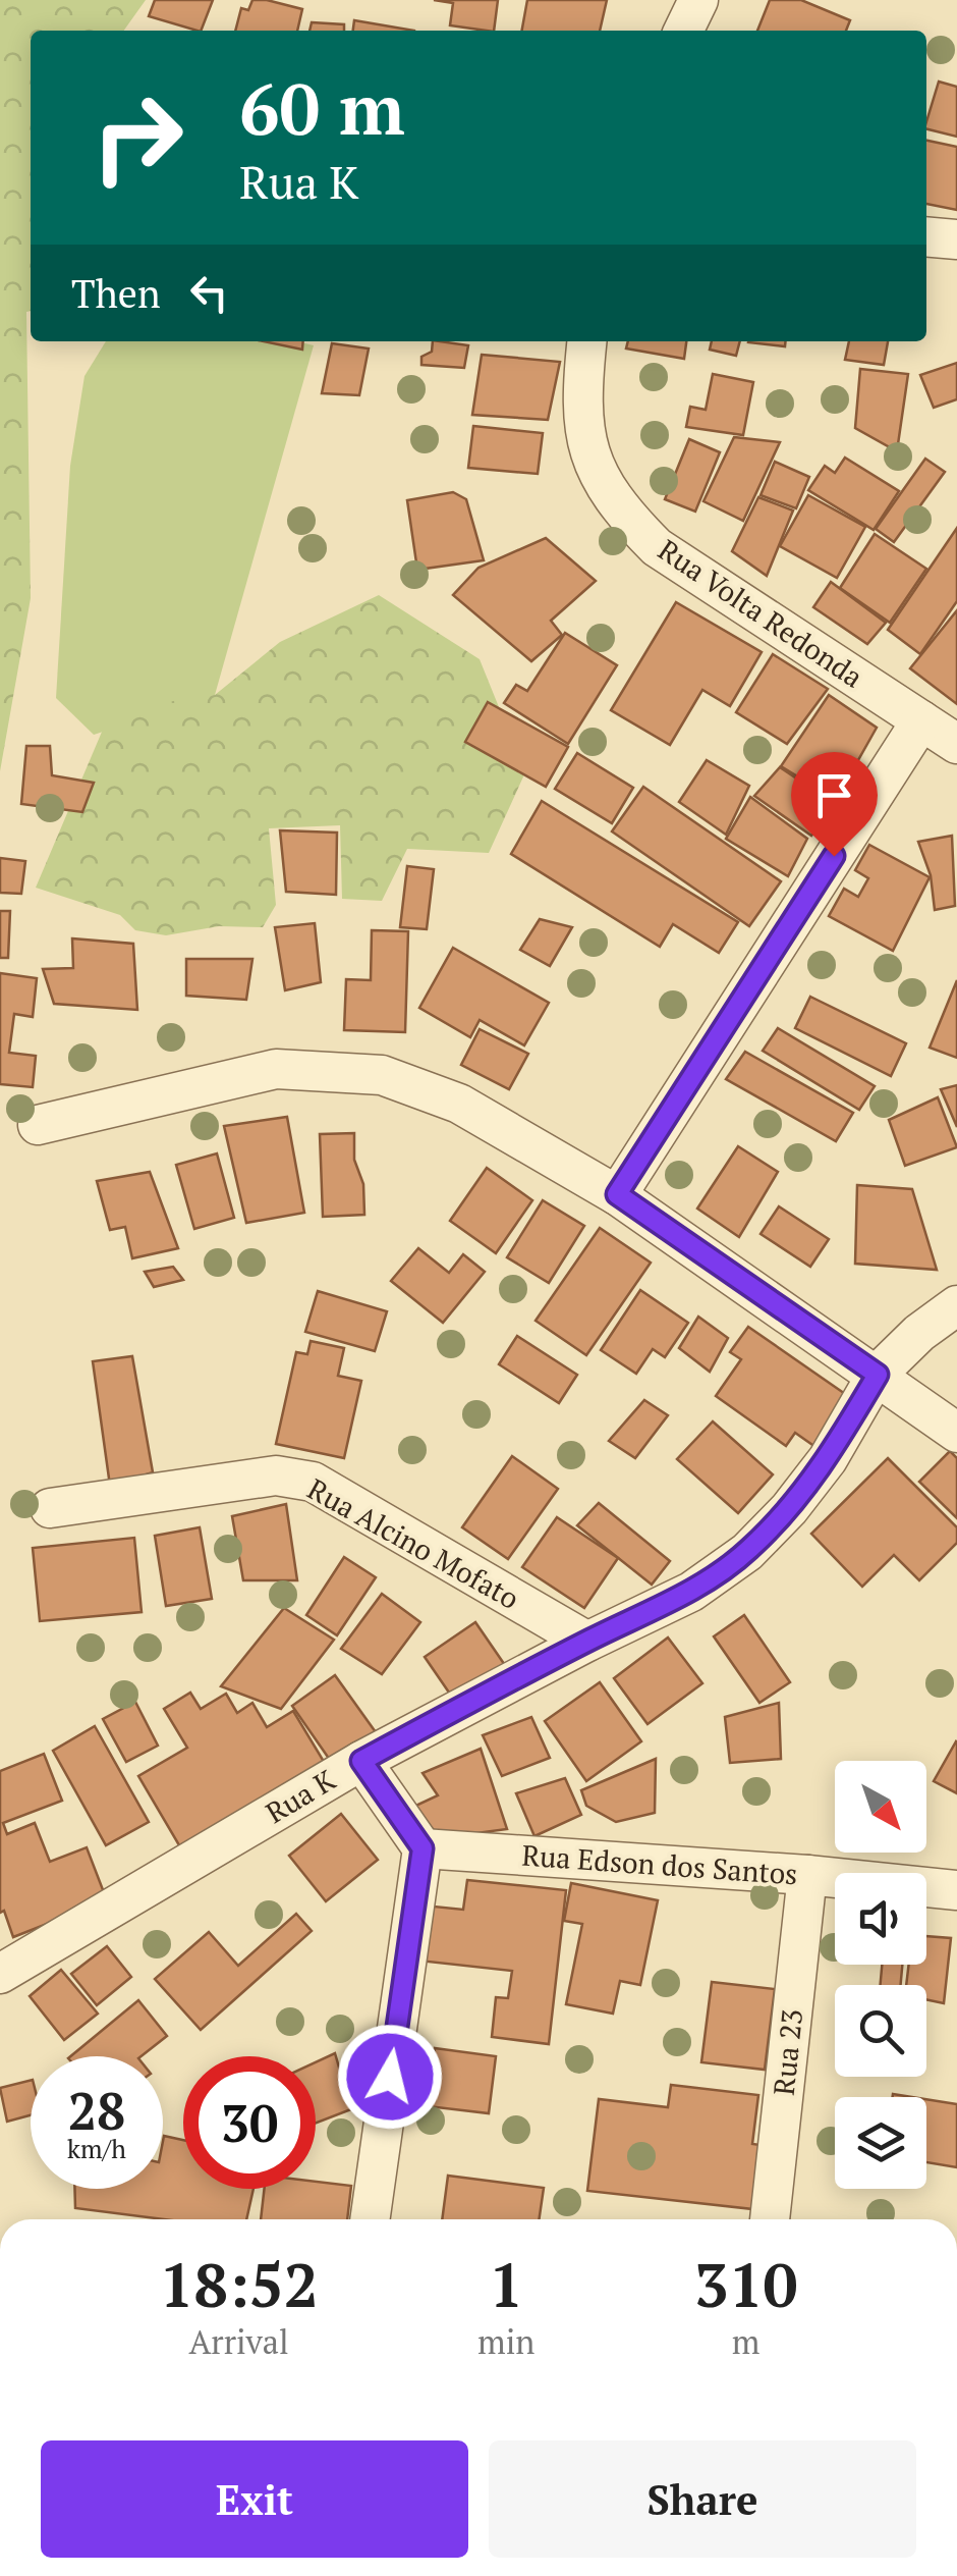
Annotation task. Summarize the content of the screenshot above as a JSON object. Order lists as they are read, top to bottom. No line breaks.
{"streets":{"street":["Rua Volta Redonda","Rua Alcino Mofato","Rua K","Rua Edson dos Santos","Rua 23"]},"crossings":[["Rua Alcino Mofato","Rua K"],["Rua Edson dos Santos","Rua 23"]],"north":"bottom right","page":{"turn":["60 m","Rua K"],"then":"Then","speed":"28 km/h","limit":"30","eta":["18:52","Arrival","1","min","310","m"],"buttons":["Exit","Share"]}}
